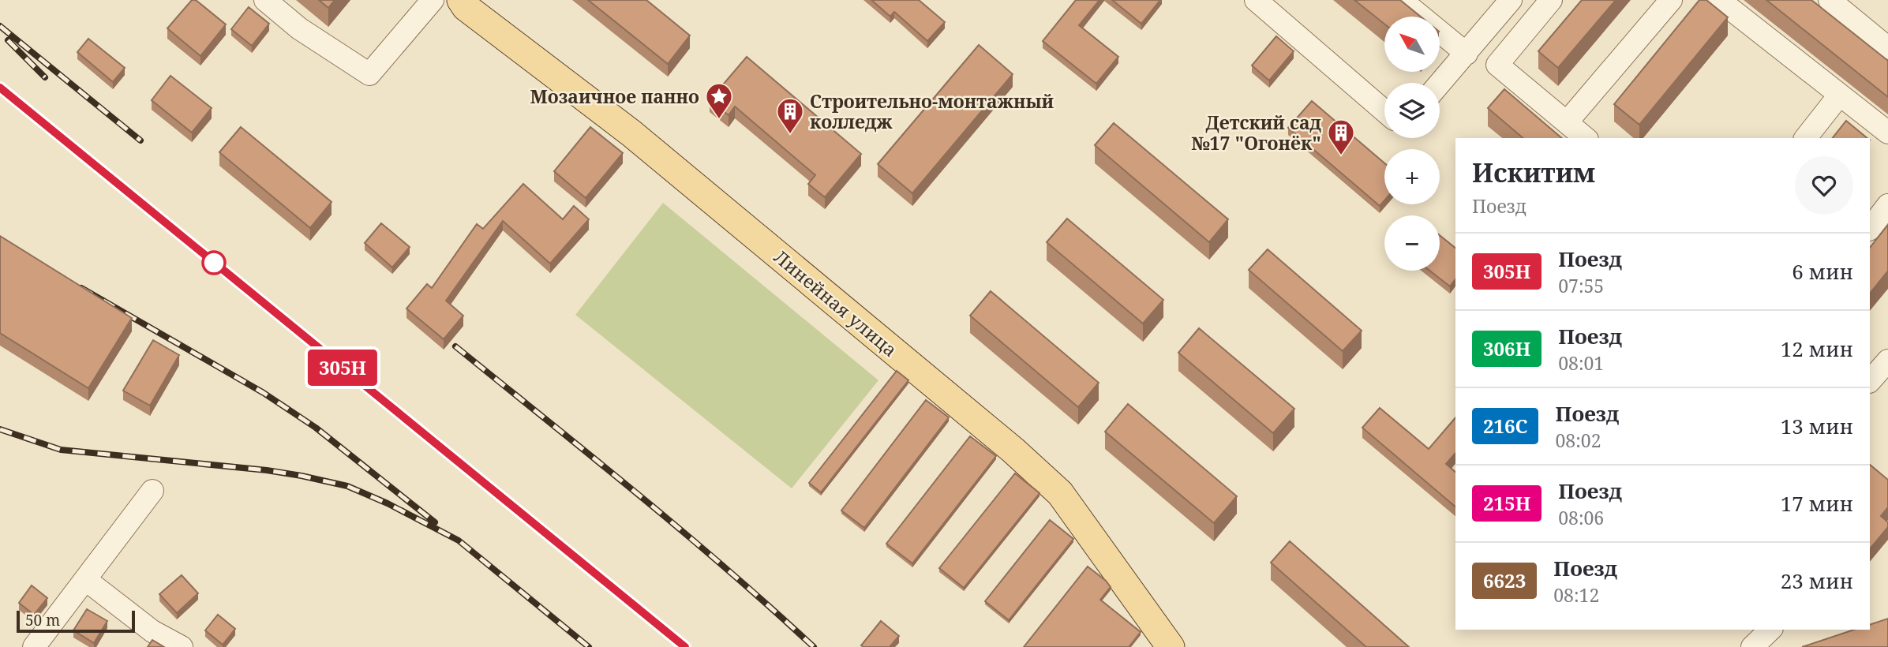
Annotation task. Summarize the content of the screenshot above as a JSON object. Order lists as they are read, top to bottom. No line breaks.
{"streets":{"main road":["Линейная улица"]},"places":{"place":["Мозаичное панно"],"building":["Строительно-монтажный колледж","Детский сад №17 \"Огонёк\""]},"scale_bar":"50 m","north":"top left","page":{"on_map":"305Н","map_buttons":["+","−"],"heading":["Искитим","Поезд"],"list":[{"mark":"305Н","name":"Поезд","note":"07:55","value":"6 мин"},{"mark":"306Н","name":"Поезд","note":"08:01","value":"12 мин"},{"mark":"216С","name":"Поезд","note":"08:02","value":"13 мин"},{"mark":"215Н","name":"Поезд","note":"08:06","value":"17 мин"},{"mark":"6623","name":"Поезд","note":"08:12","value":"23 мин"}],"scale":"50 m"}}
